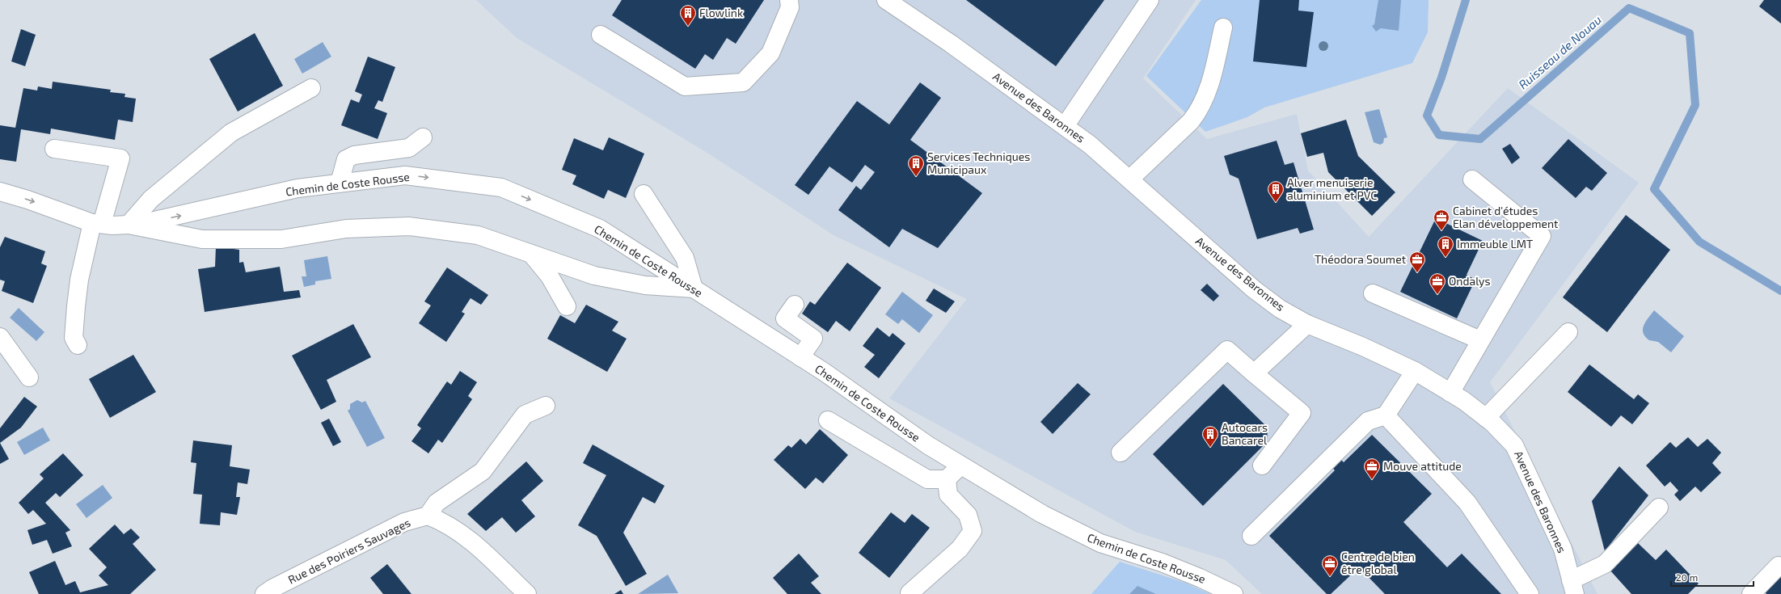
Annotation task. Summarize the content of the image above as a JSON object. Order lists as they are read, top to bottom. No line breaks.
{"streets":{"street":["Avenue des Baronnes","Chemin de Coste Rousse","Rue des Poiriers Sauvages"]},"water":["Ruisseau de Nouau"],"places":{"building":["Flowlink","Services Techniques Municipaux","Alver menuiserie aluminium et PVC","Immeuble LMT","Autocars Bancarel"],"office":["Cabinet d'études Elan développement","Théodora Soumet","Ondalys","Mouve attitude","Centre de bien être global"]},"scale_bar":"20 m"}
